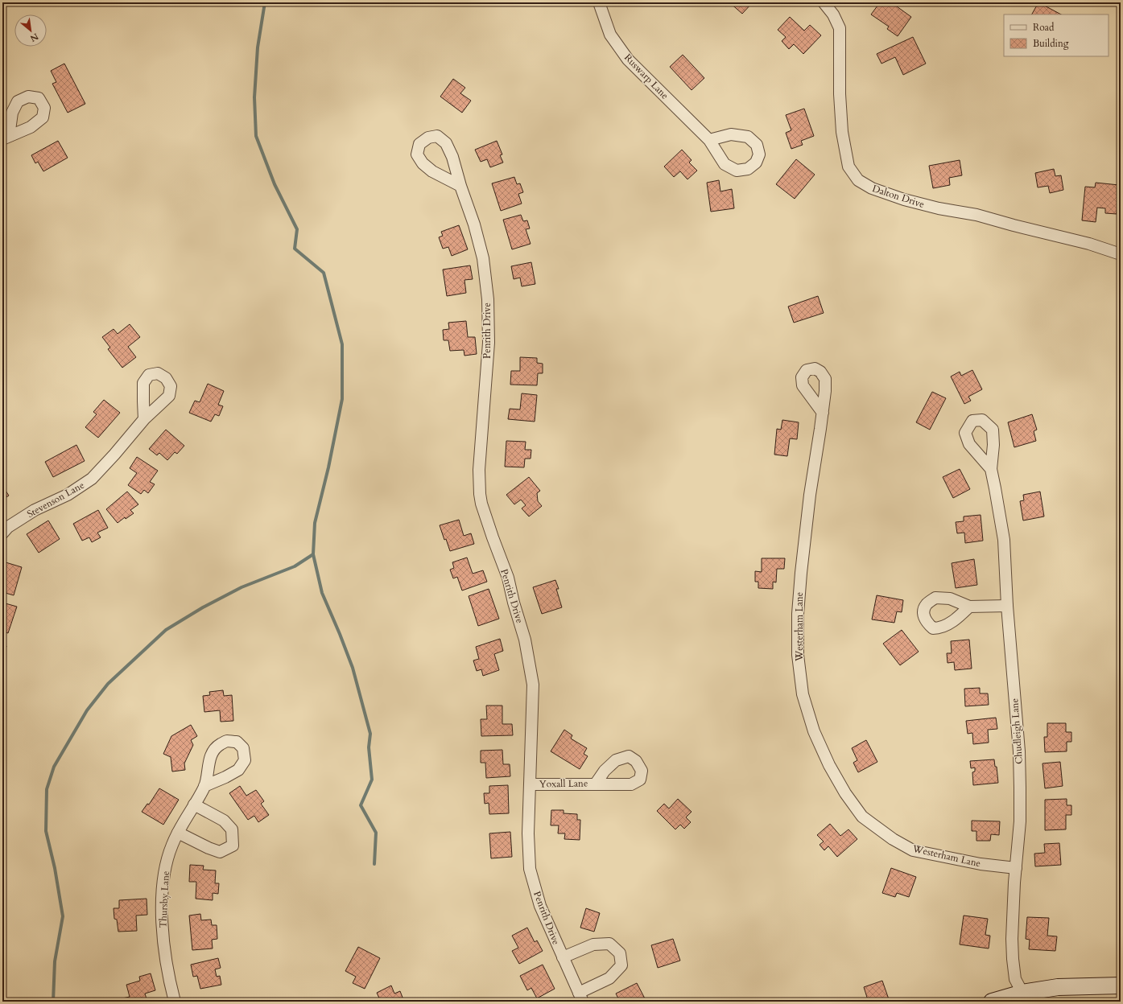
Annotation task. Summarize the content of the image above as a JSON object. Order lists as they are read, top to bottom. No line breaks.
{"streets":{"street":["Ruswarp Lane","Dalton Drive","Penrith Drive","Stevenson Lane","Westerham Lane","Chudleigh Lane","Yoxall Lane","Thursby Lane"]},"crossings":[["Penrith Drive","Yoxall Lane"],["Westerham Lane","Chudleigh Lane"]],"legend":["Road","Building"],"north":"bottom right"}
